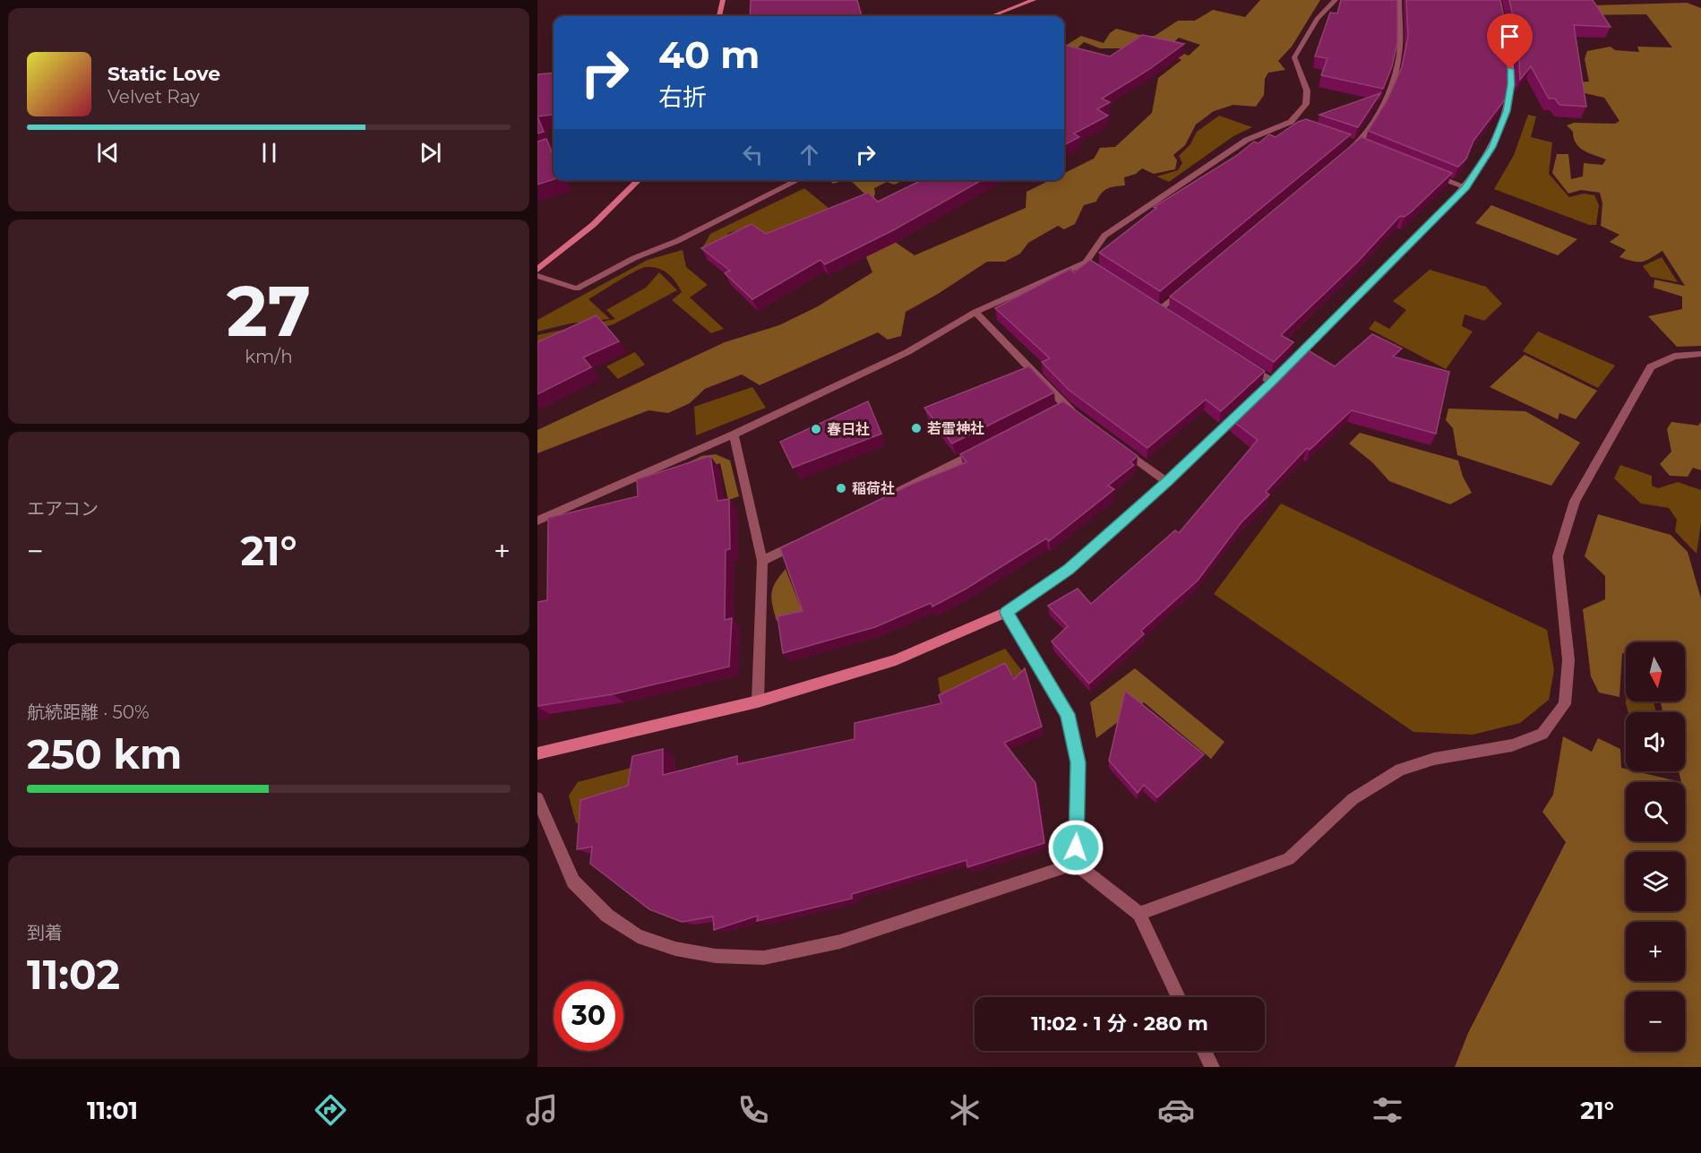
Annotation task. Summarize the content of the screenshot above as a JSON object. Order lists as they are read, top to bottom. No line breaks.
{"places":["若雷神社","春日社","稲荷社"],"north":"bottom","page":{"turn":["40 m","右折"],"song":["Static Love","Velvet Ray"],"tile":[["27","km/h"],"エアコン",["航続距離 · 50%","250 km"],["到着","11:02"]],"heat":["−","21°","+"],"map_buttons":["+","−"],"limit":"30","trip":"11:02 · 1 分 · 280 m","tabs":["11:01","21°"]}}
